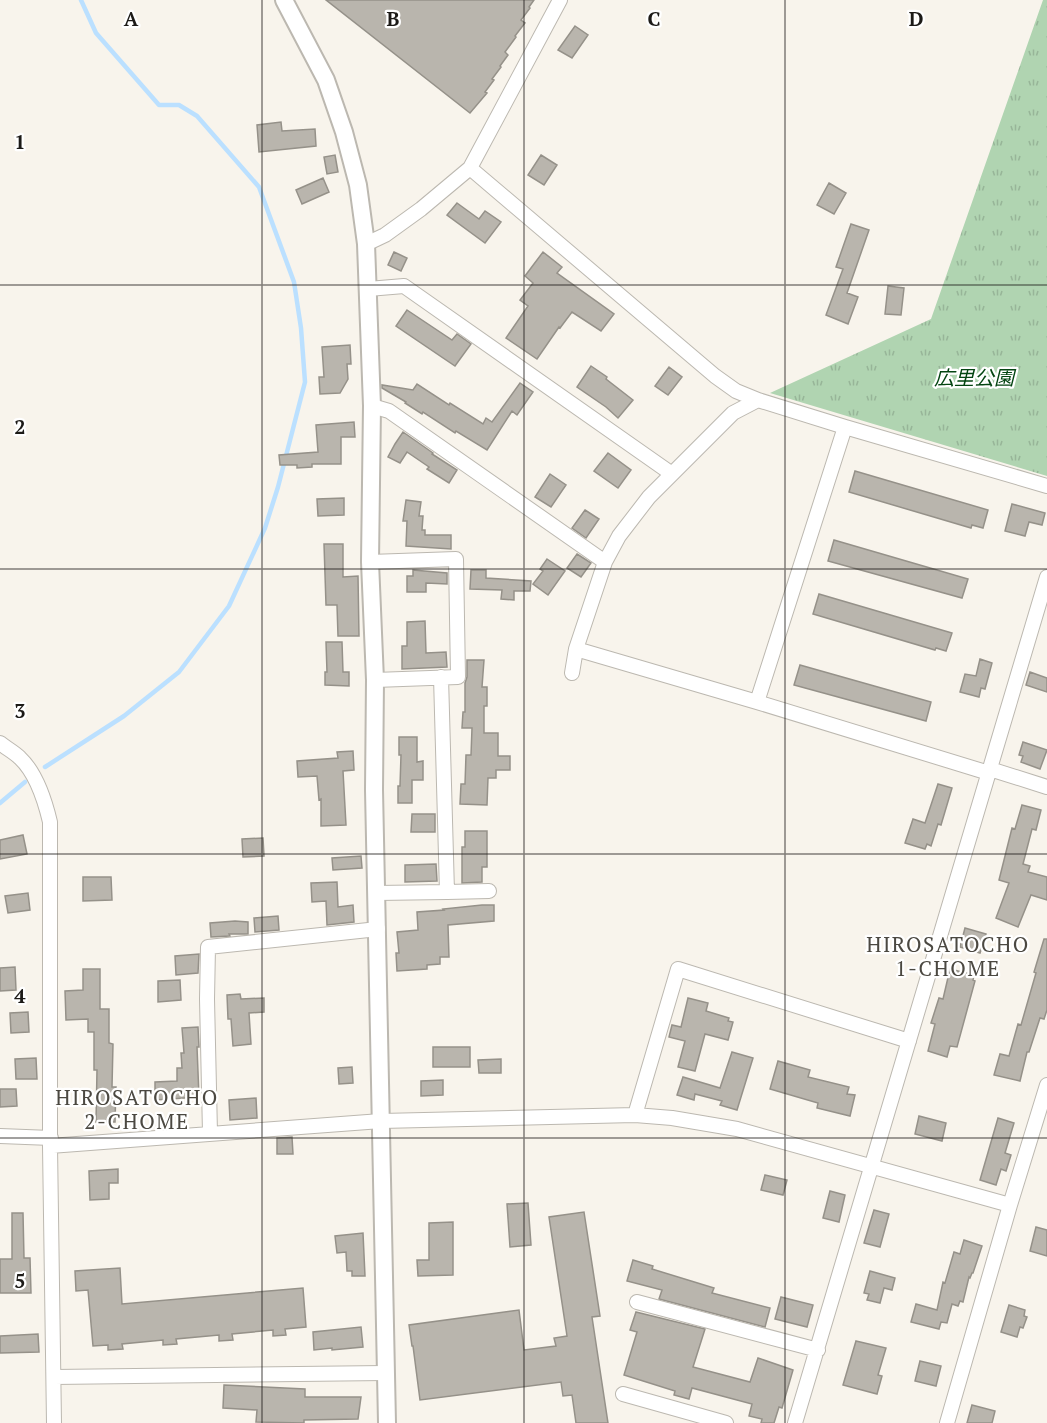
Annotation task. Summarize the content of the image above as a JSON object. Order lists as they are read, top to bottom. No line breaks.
{"districts":["HIROSATOCHO 1-CHOME","HIROSATOCHO 2-CHOME"],"parks":["広里公園"],"grid":{"columns":["A","B","C","D"],"rows":["1","2","3","4","5"]}}
